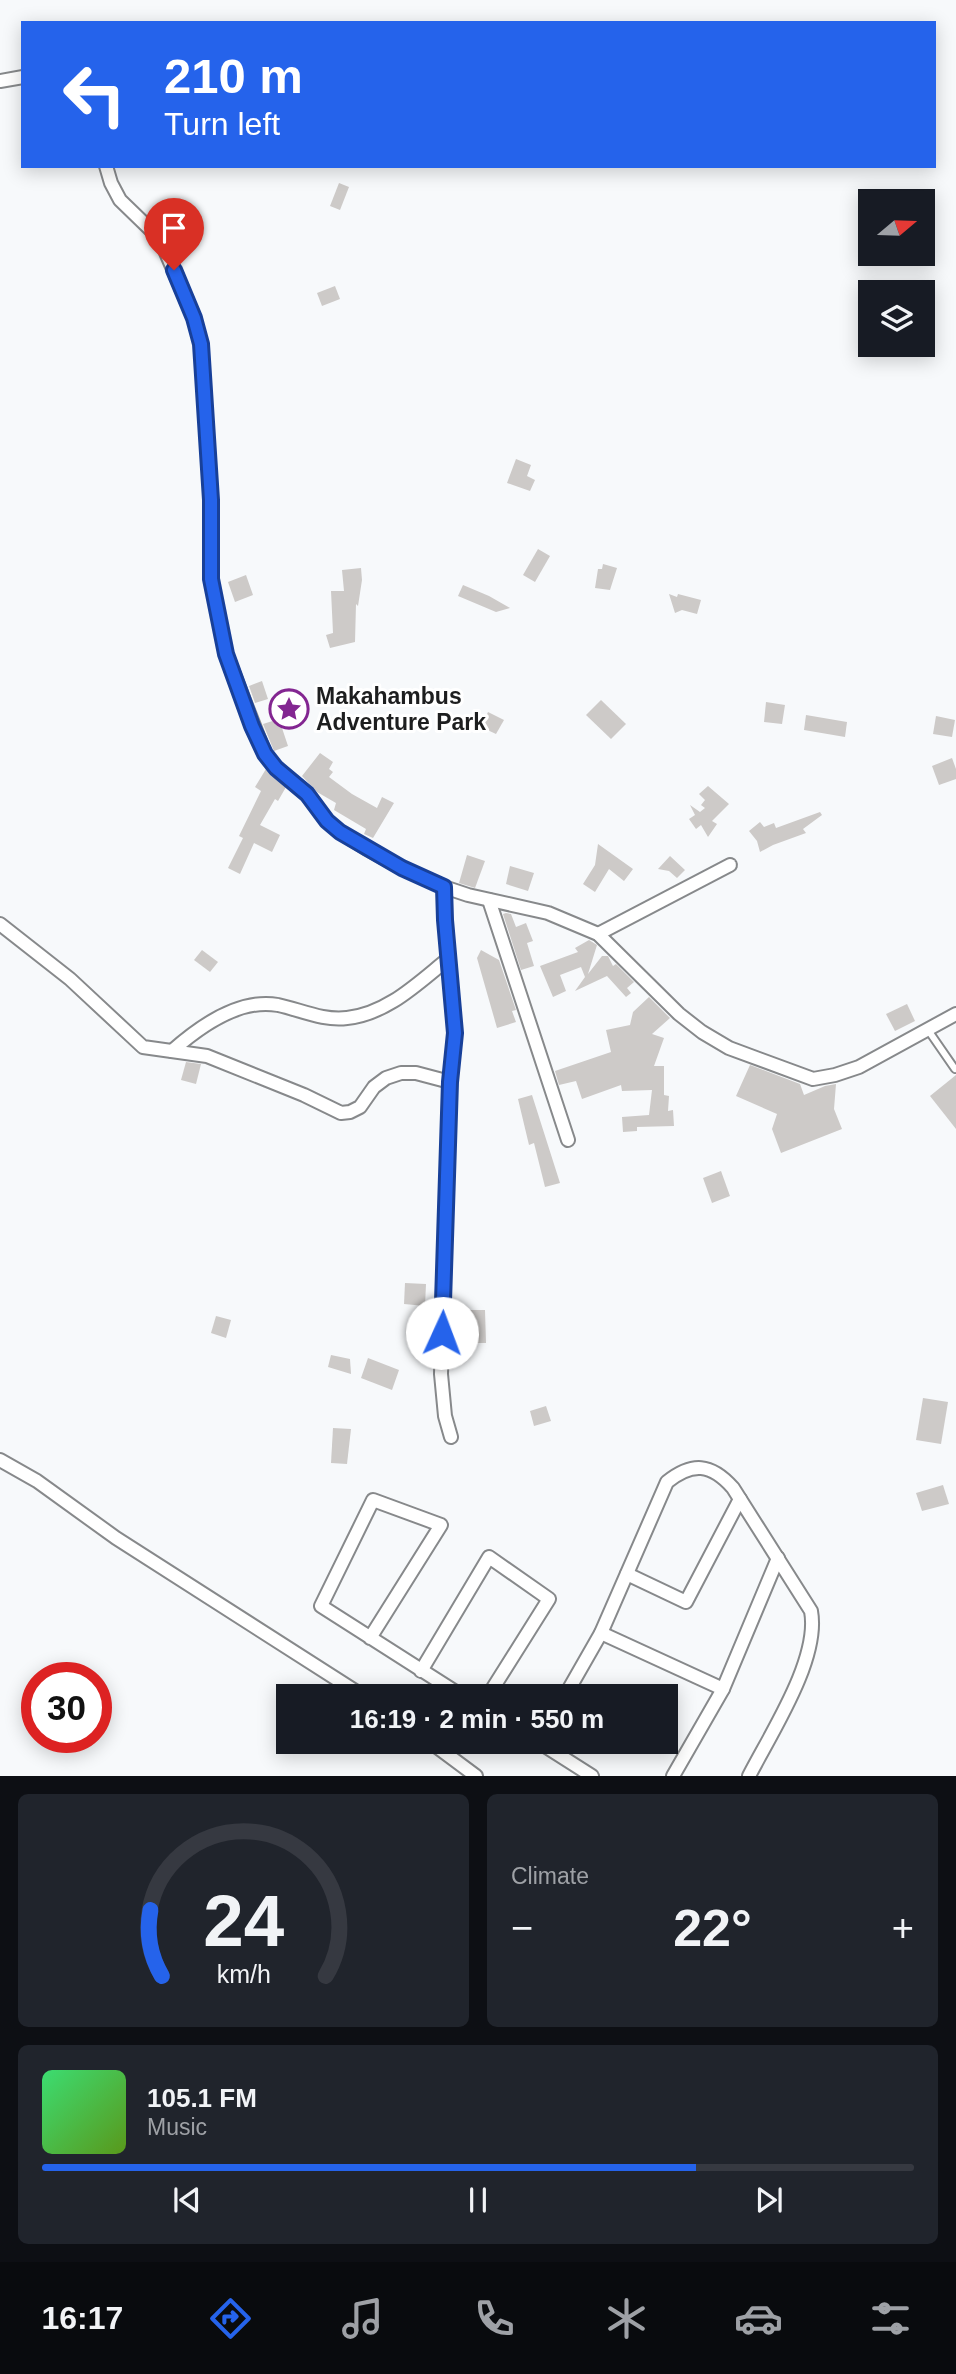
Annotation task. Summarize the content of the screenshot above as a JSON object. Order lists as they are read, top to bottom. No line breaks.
{"places":{"place":["Makahambus Adventure Park"]},"north":"right","page":{"turn":["210 m","Turn left"],"limit":"30","trip":"16:19 · 2 min · 550 m","tile":"Climate","heat":["−","22°","+"],"song":["105.1 FM","Music"],"tabs":"16:17","gauge":["24","km/h"]}}
